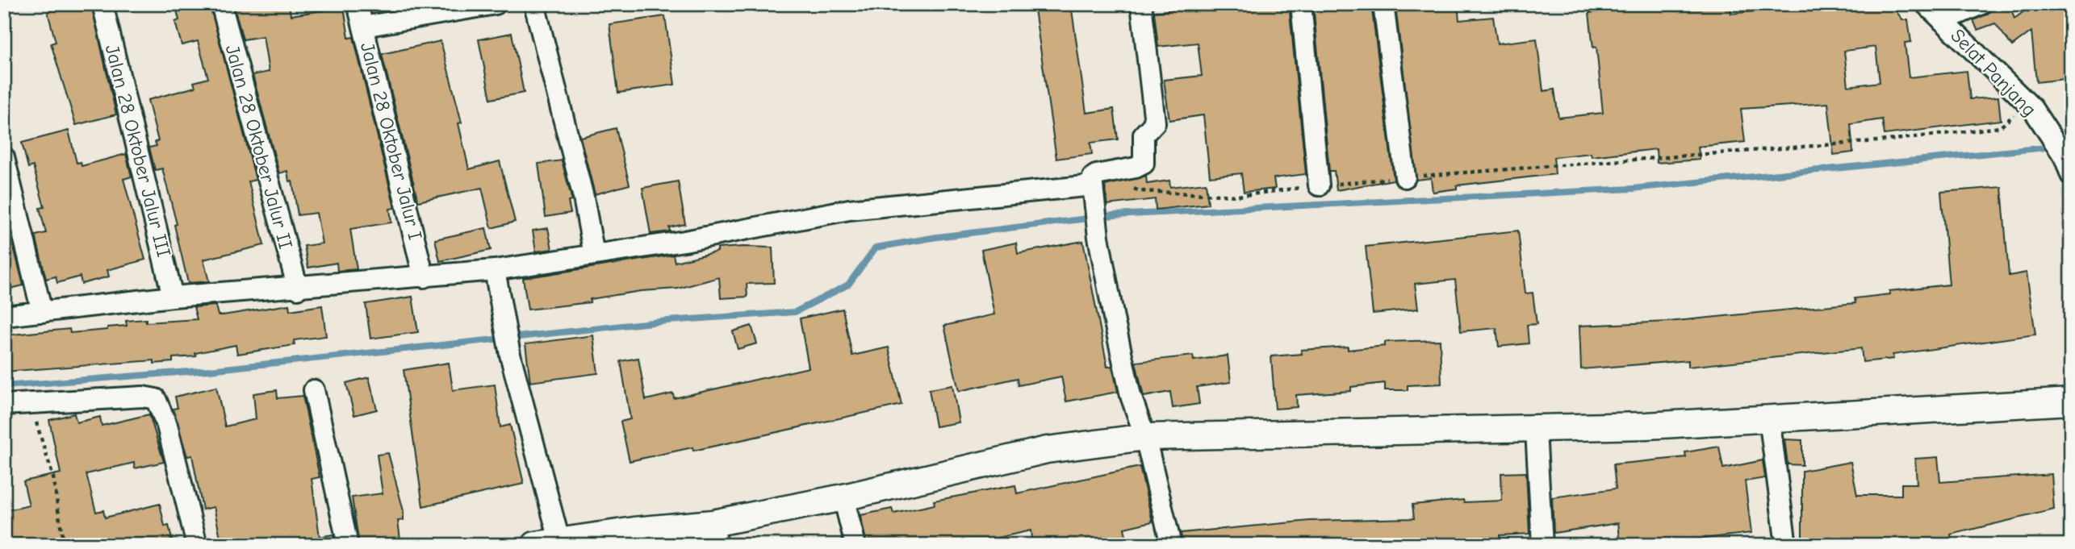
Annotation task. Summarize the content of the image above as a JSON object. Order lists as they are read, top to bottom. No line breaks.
{"streets":{"street":["Selat Panjang","Jalan 28 Oktober Jalur I","Jalan 28 Oktober Jalur II","Jalan 28 Oktober Jalur III"]}}
